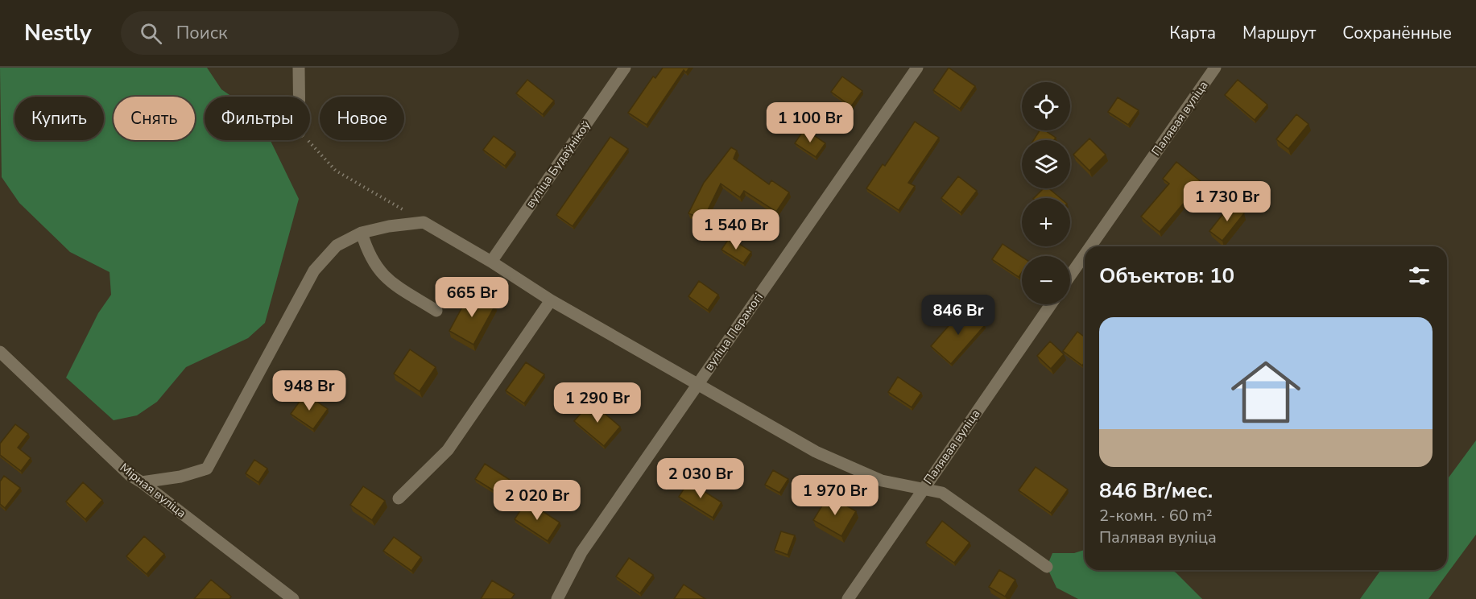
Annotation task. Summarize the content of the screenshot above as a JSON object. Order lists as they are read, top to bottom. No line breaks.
{"streets":{"street":["Палявая вуліца","вуліца Будаўнікоў","вуліца Перамогі","Мірная вуліца"]},"page":{"header":"Nestly","search":"Поиск","nav":["Карта","Маршрут","Сохранённые"],"map_buttons":["+","−"],"chip":["Купить","Снять","Фильтры","Новое"],"price":["1 100 Br","1 730 Br","1 540 Br","665 Br","846 Br","948 Br","1 290 Br","2 030 Br","1 970 Br","2 020 Br"],"heading":"Объектов: 10","list":[{"name":"846 Br/мес.","note":"2-комн. · 60 m² · Палявая вуліца"}]}}
